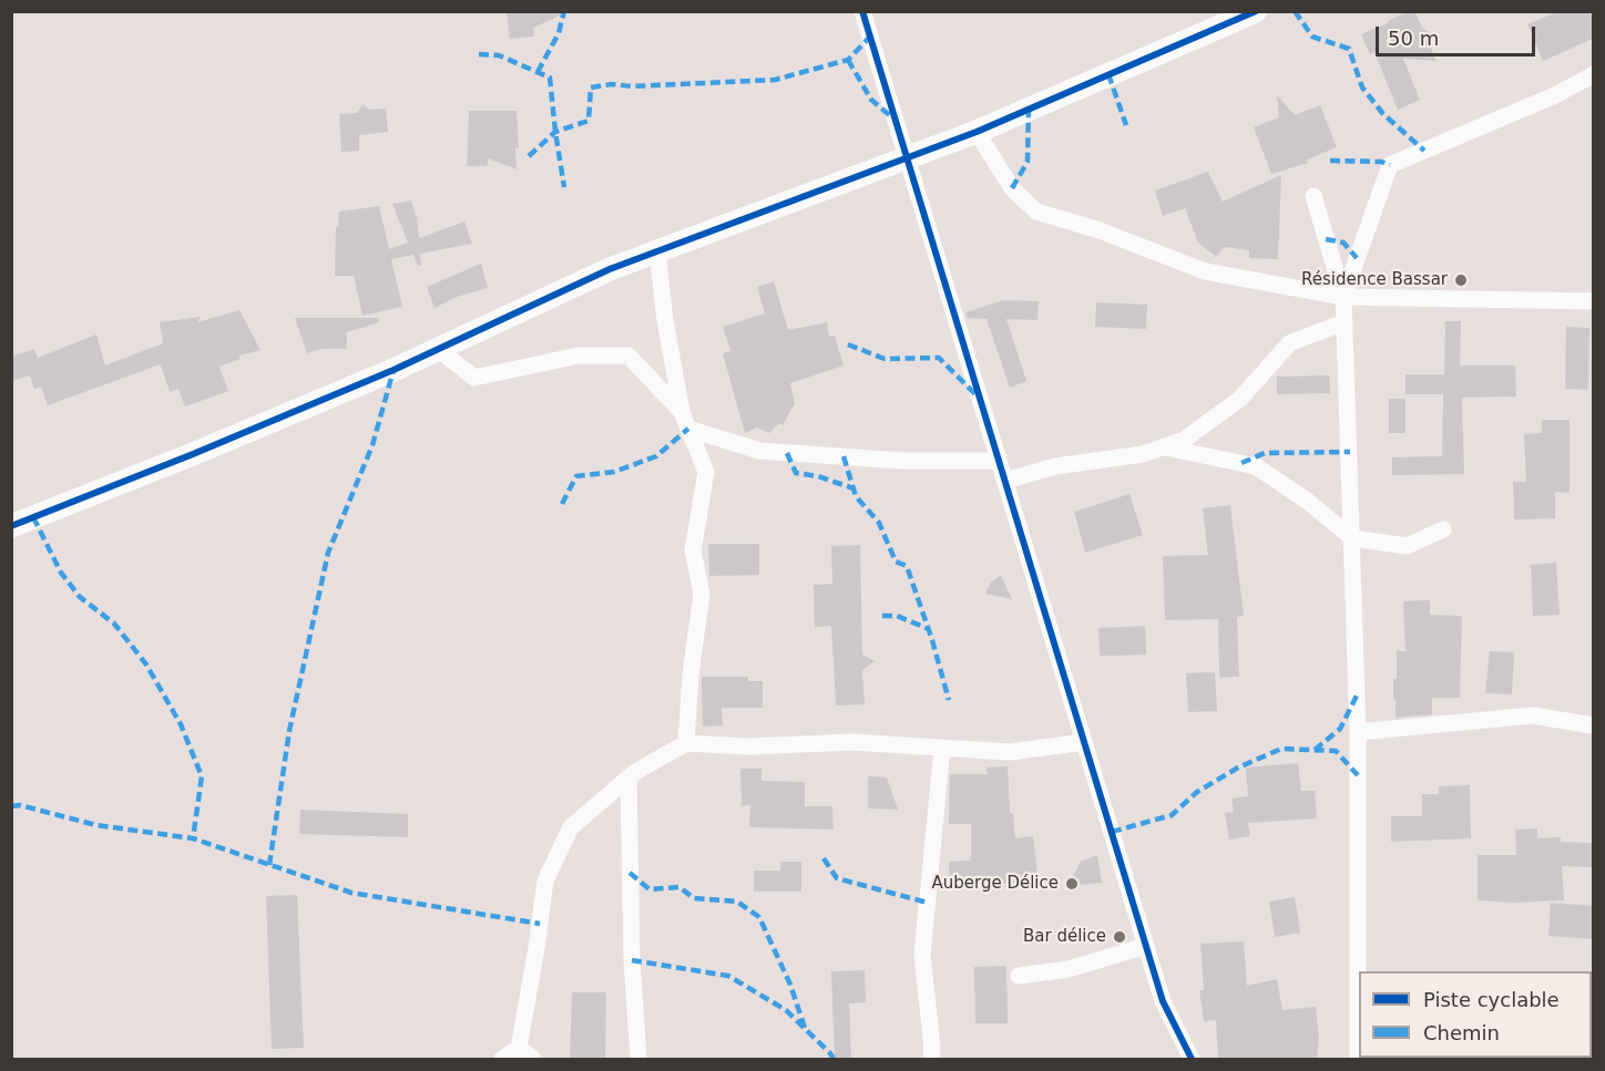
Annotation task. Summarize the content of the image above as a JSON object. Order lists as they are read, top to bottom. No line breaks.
{"places":["Résidence Bassar","Auberge Délice","Bar délice"],"legend":["Piste cyclable","Chemin"],"scale_bar":"50 m"}
